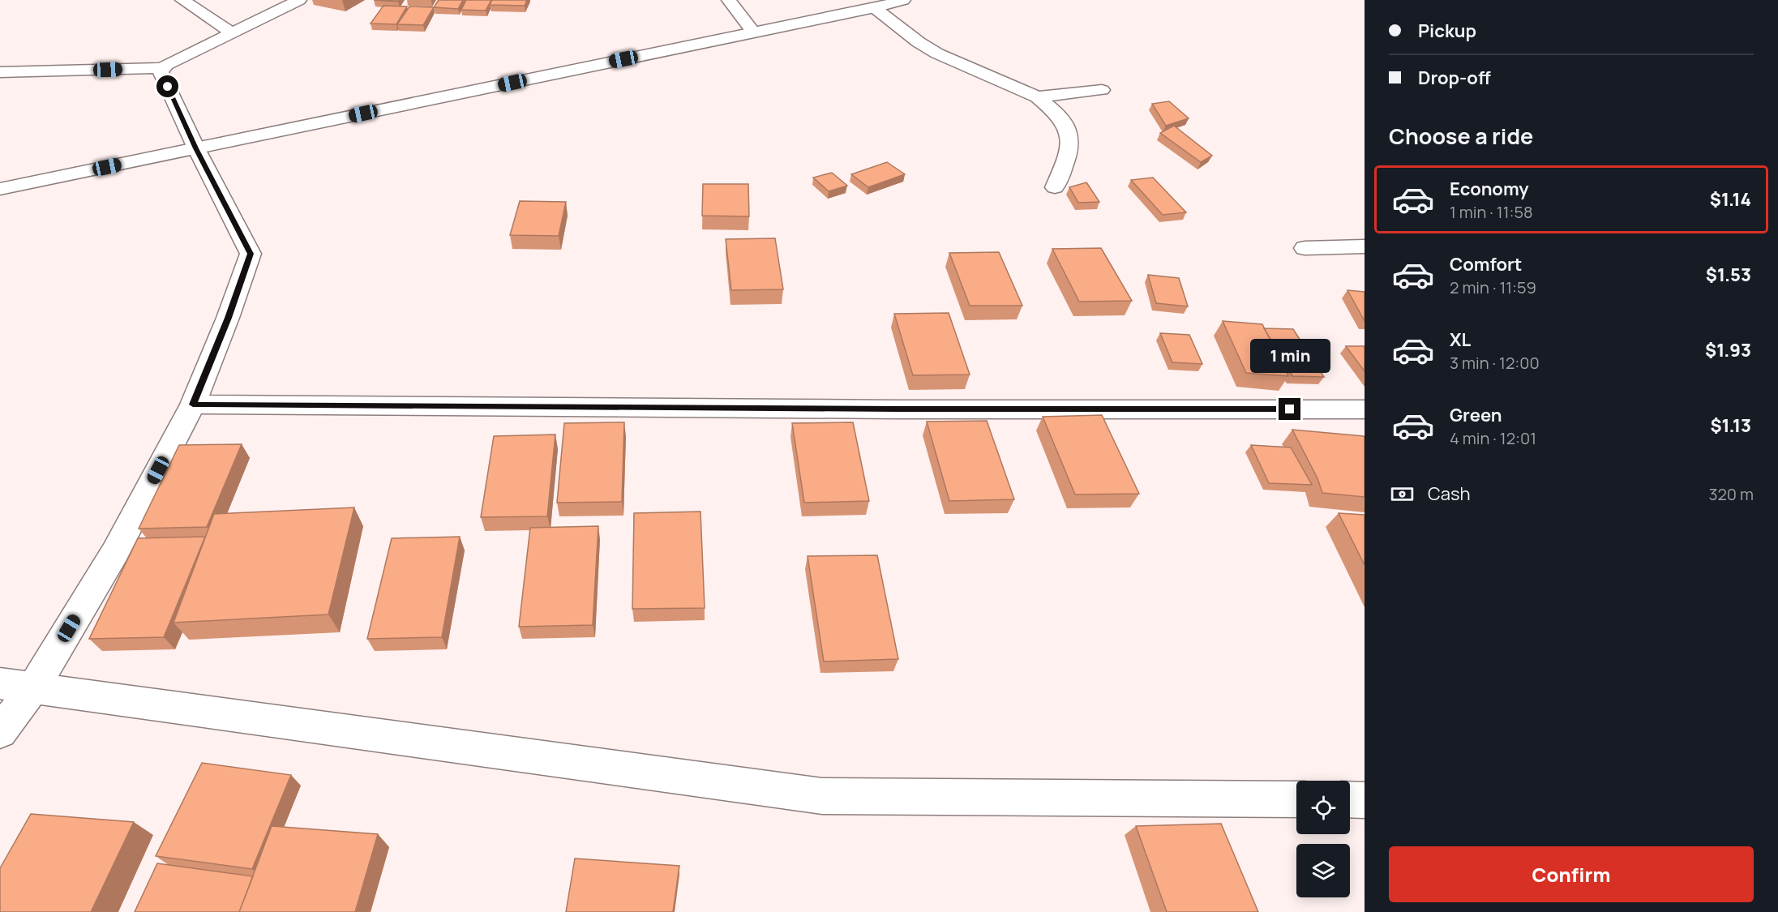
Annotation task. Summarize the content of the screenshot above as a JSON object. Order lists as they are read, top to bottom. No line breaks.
{"page":{"banner":["Pickup","Drop-off"],"heading":"Choose a ride","list":[{"name":"Economy","note":"1 min · 11:58","value":"$1.14"},{"name":"Comfort","note":"2 min · 11:59","value":"$1.53"},{"name":"XL","note":"3 min · 12:00","value":"$1.93"},{"name":"Green","note":"4 min · 12:01","value":"$1.13"}],"bubble":"1 min","pay":["Cash","320 m"],"buttons":"Confirm"}}
